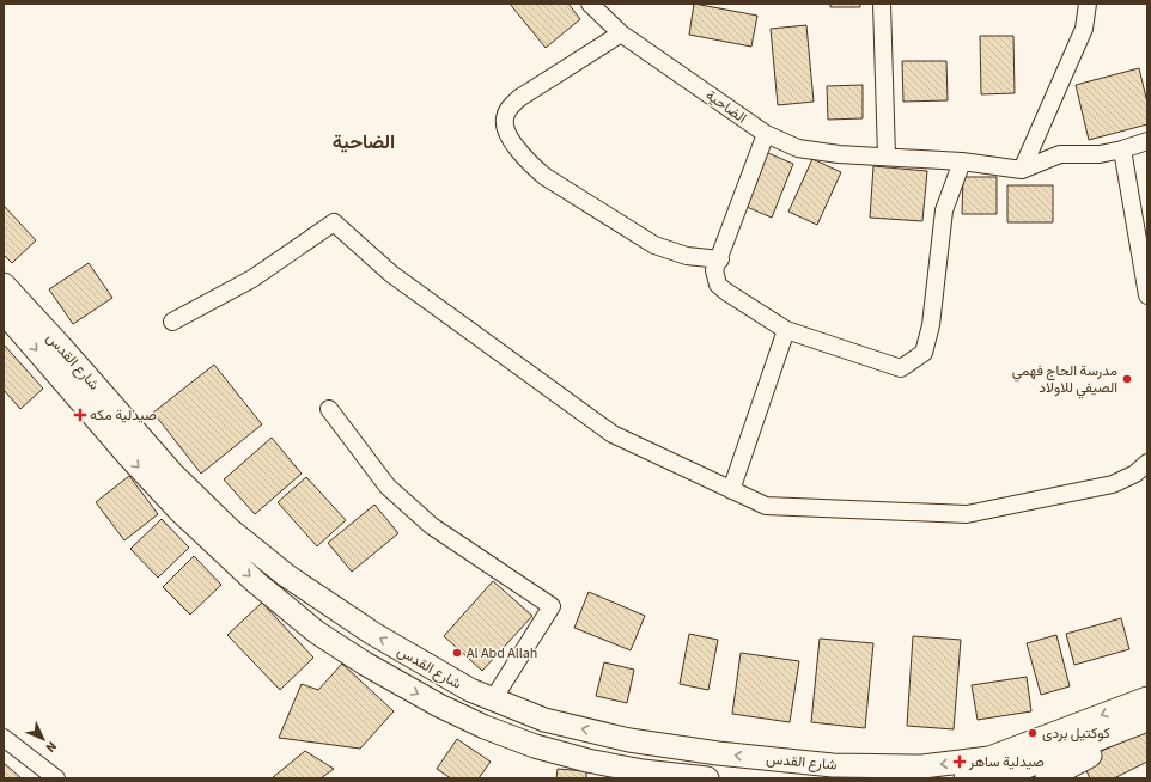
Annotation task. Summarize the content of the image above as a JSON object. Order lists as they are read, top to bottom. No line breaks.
{"streets":{"main road":["شارع القدس"],"street":["الضاحية"]},"districts":["الضاحية"],"places":{"other":["مدرسة الحاج فهمي الصيفي للاولاد","Al Abd Allah","كوكتيل بردى"],"health":["صيدلية مكه","صيدلية ساهر"]},"north":"bottom right"}
